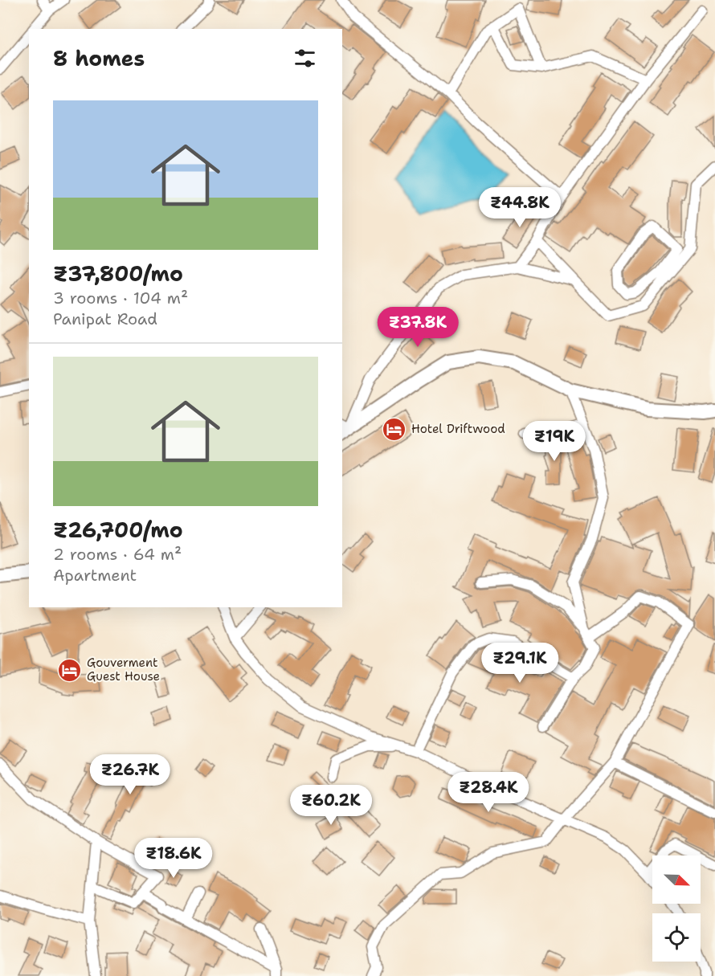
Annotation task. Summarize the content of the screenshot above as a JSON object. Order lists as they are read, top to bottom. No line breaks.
{"places":{"hotel":["Hotel Driftwood","Gouverment Guest House"]},"north":"bottom right","page":{"heading":"8 homes","list":[{"name":"₹37,800/mo","note":"3 rooms · 104 m² · Panipat Road"},{"name":"₹26,700/mo","note":"2 rooms · 64 m² · Apartment"}],"price":["₹44.8K","₹37.8K","₹19K","₹29.1K","₹26.7K","₹28.4K","₹60.2K","₹18.6K"]}}
